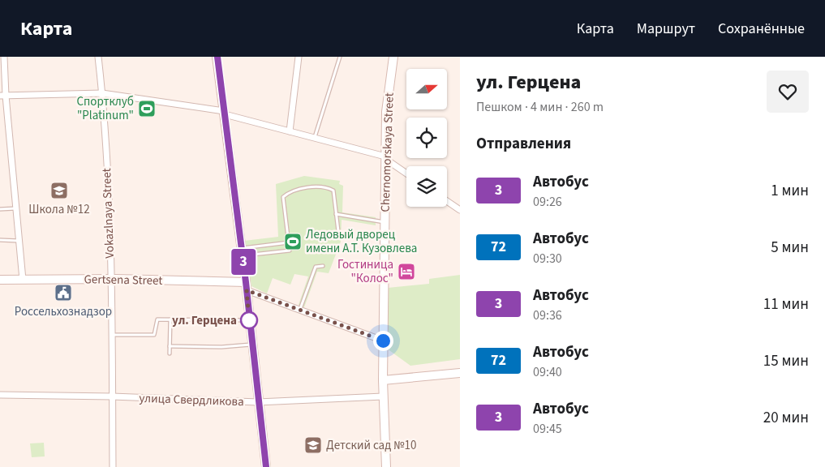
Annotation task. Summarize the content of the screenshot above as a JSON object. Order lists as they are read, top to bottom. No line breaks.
{"streets":{"street":["Chernomorskaya Street","Vokazlnaya Street","Gertsena Street","улица Свердликова"]},"crossings":[["Chernomorskaya Street","Gertsena Street"],["Chernomorskaya Street","улица Свердликова"],["Vokazlnaya Street","Gertsena Street"],["Vokazlnaya Street","улица Свердликова"]],"places":{"sports":["Спортклуб \"Platinum\"","Ледовый дворец имени А.Т. Кузовлева"],"school or university":["Школа №12","Детский сад №10"],"hotel":["Гостиница \"Колос\""],"public building":["Россельхознадзор"],"other":["ул. Герцена"]},"lines":["bus line 3"],"north":"right","page":{"header":"Карта","nav":["Карта","Маршрут","Сохранённые"],"on_map":"3","heading":[["ул. Герцена","Пешком · 4 мин · 260 m"],"Отправления"],"list":[{"mark":"3","name":"Автобус","note":"09:26","value":"1 мин"},{"mark":"72","name":"Автобус","note":"09:30","value":"5 мин"},{"mark":"3","name":"Автобус","note":"09:36","value":"11 мин"},{"mark":"72","name":"Автобус","note":"09:40","value":"15 мин"},{"mark":"3","name":"Автобус","note":"09:45","value":"20 мин"}]}}
